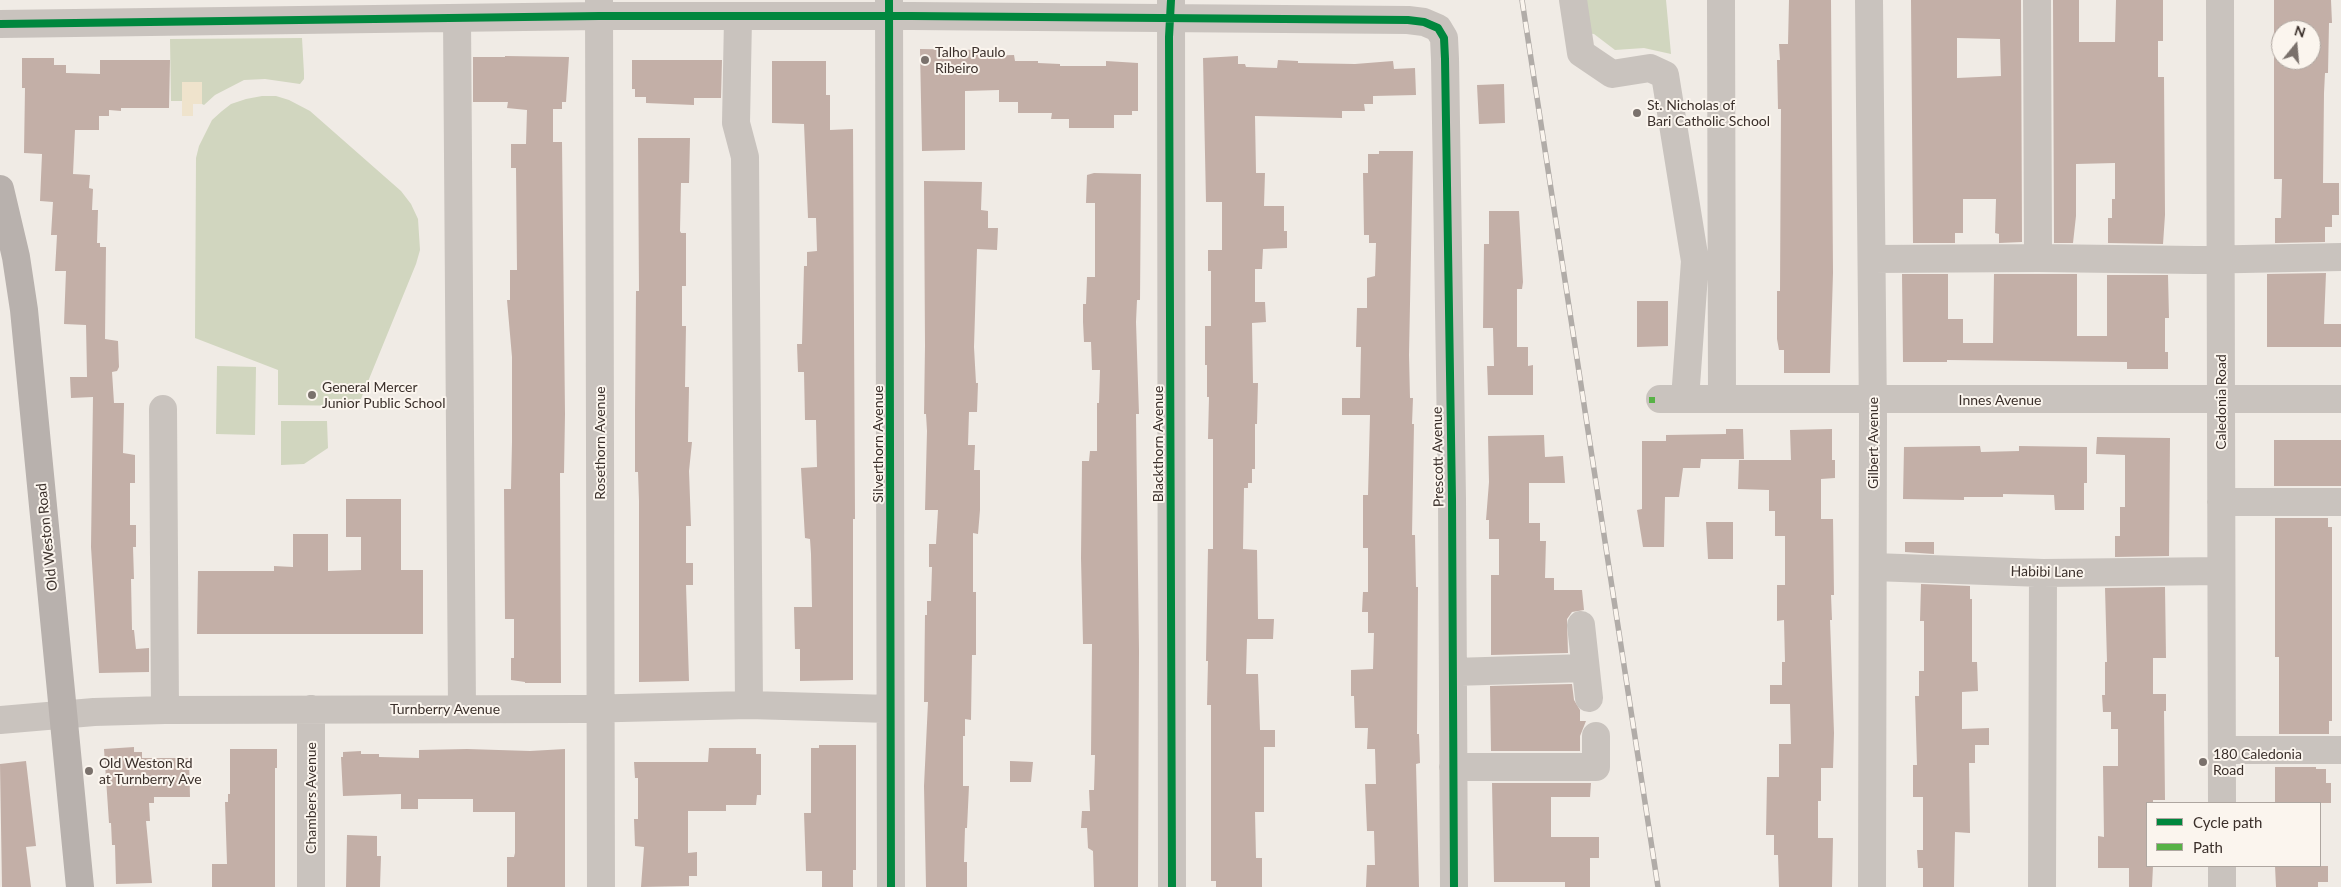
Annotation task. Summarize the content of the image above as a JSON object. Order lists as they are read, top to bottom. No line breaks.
{"streets":{"main road":["Old Weston Road"],"street":["Innes Avenue","Caledonia Road","Rosethorn Avenue","Gilbert Avenue","Silverthorn Avenue","Blackthorn Avenue","Prescott Avenue","Habibi Lane","Turnberry Avenue","Chambers Avenue"]},"crossings":[["Innes Avenue","Caledonia Road"],["Innes Avenue","Gilbert Avenue"],["Caledonia Road","Habibi Lane"],["Rosethorn Avenue","Turnberry Avenue"],["Gilbert Avenue","Habibi Lane"],["Silverthorn Avenue","Turnberry Avenue"],["Blackthorn Avenue","Prescott Avenue"],["Old Weston Road","Turnberry Avenue"],["Turnberry Avenue","Chambers Avenue"]],"places":["Talho Paulo Ribeiro","St. Nicholas of Bari Catholic School","General Mercer Junior Public School","180 Caledonia Road","Old Weston Rd at Turnberry Ave"],"legend":["Cycle path","Path"],"north":"top"}
